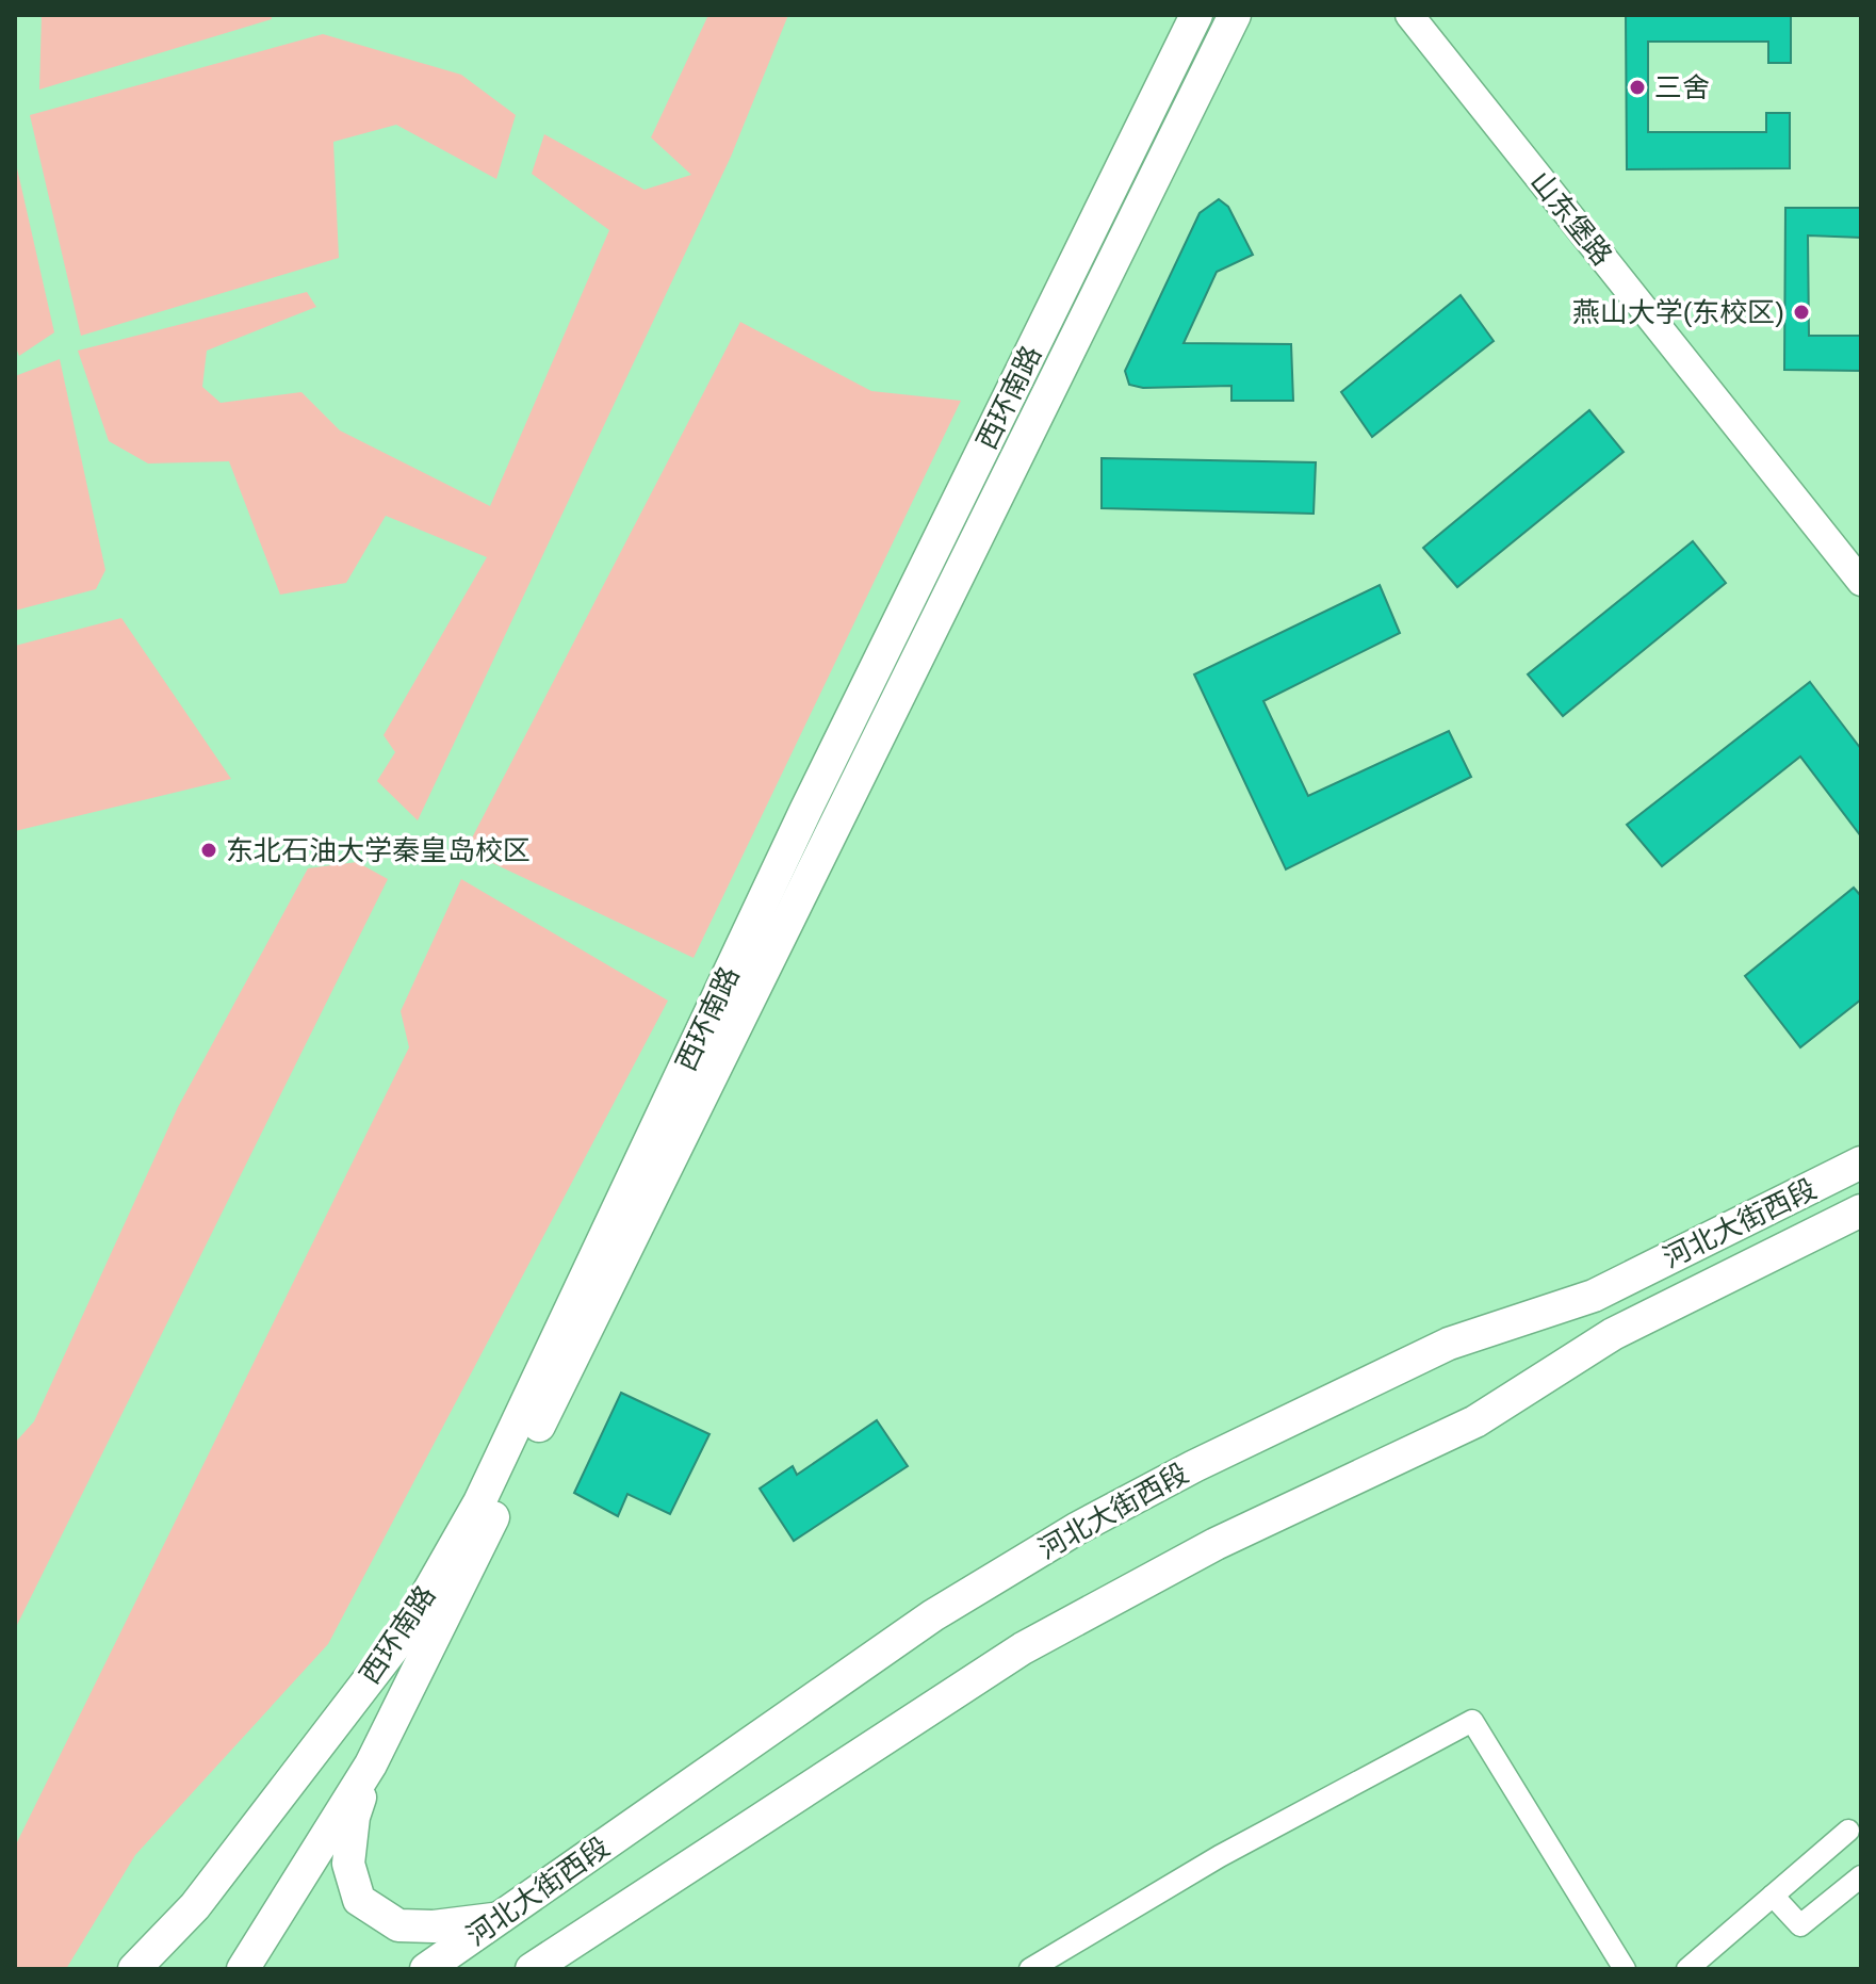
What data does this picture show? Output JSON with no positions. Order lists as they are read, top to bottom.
{
  "streets": {
    "highway": ["西环南路", "河北大街西段"],
    "main road": ["山东堡路"]
  },
  "places": ["三舍", "燕山大学(东校区)", "东北石油大学秦皇岛校区"]
}
